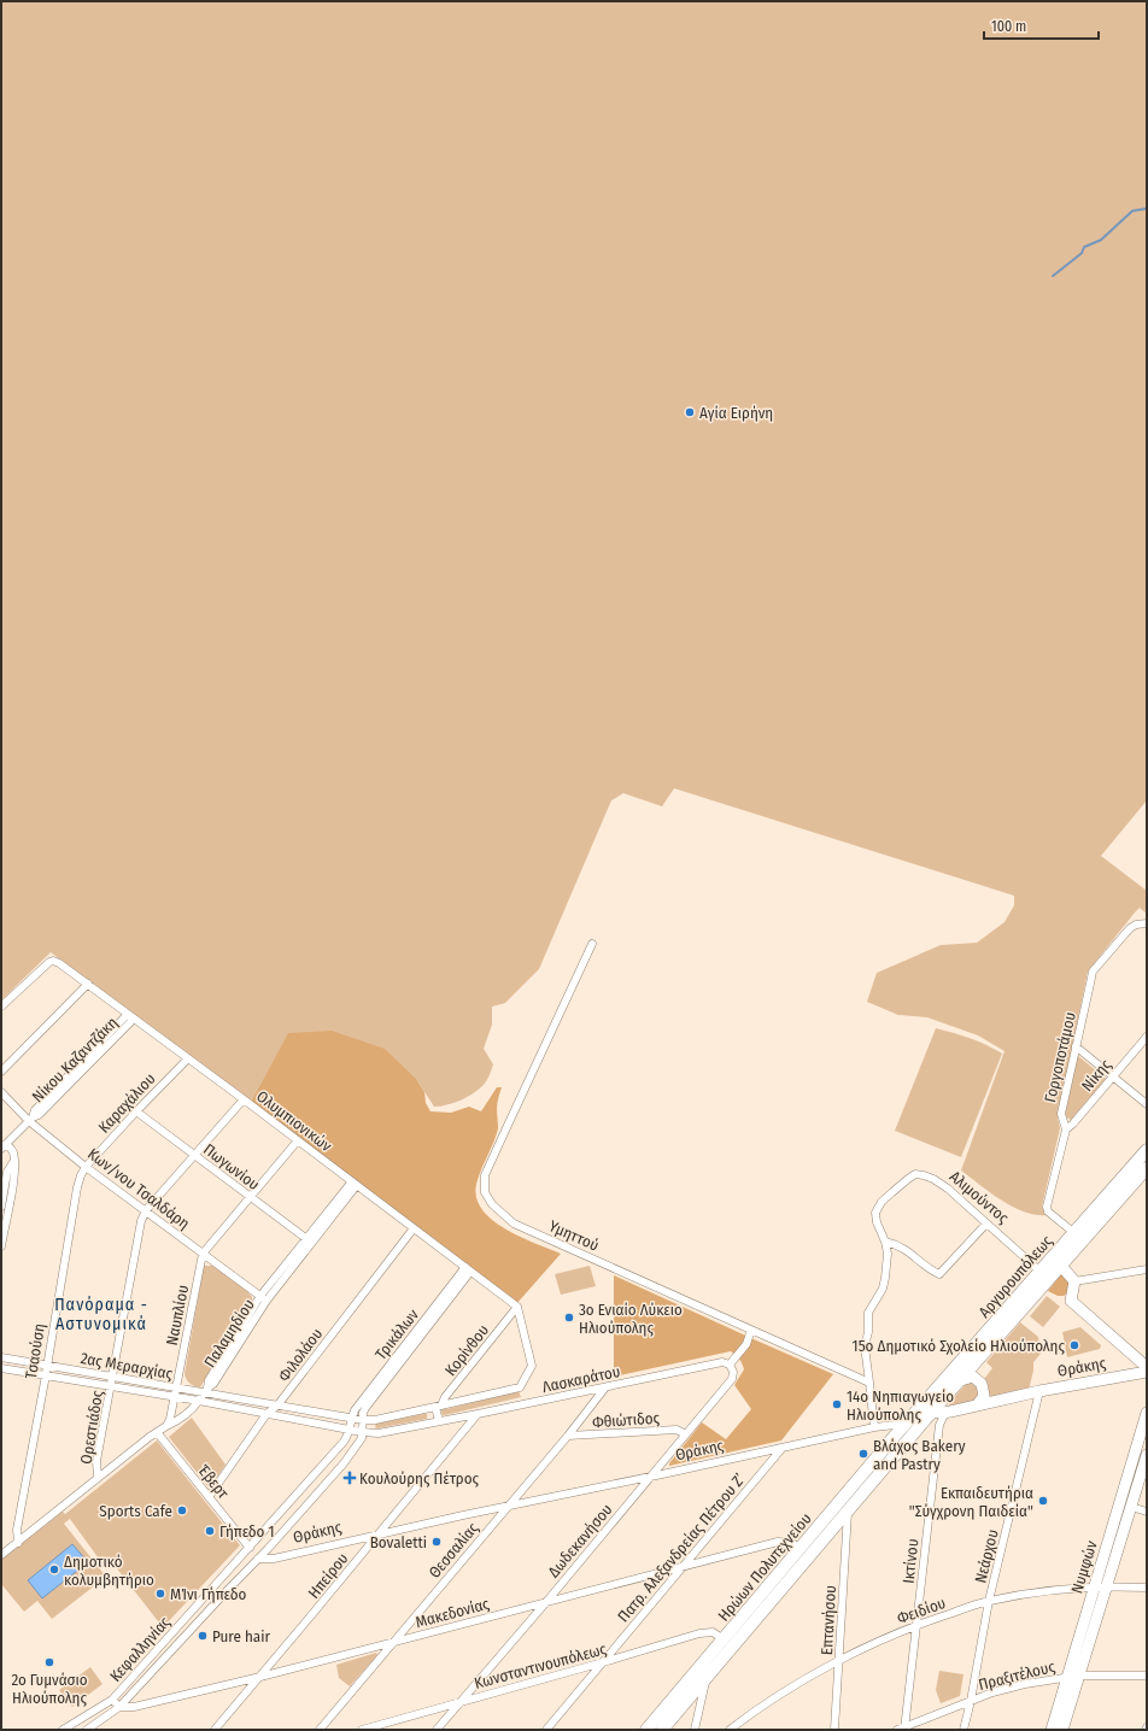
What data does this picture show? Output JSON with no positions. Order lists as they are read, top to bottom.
{
  "streets": {
    "main road": ["Αργυρουπόλεως", "Ηρώων Πολυτεχνείου"],
    "street": [
      "Γοργοποτάμου",
      "Νίκου Καζαντζάκη",
      "Νίκης",
      "Καραχάλιου",
      "Ολυμπιονικών",
      "Πωγωνίου",
      "Κων/νου Τσαλδάρη",
      "Αλιμούντος",
      "Υμηττού",
      "Ναυπλίου",
      "Παλαμηδίου",
      "Τρικάλων",
      "Κορίνθου",
      "Τσαούση",
      "Φιλολάου",
      "2ας Μεραρχίας",
      "Θράκης",
      "Λασκαράτου",
      "Φθιώτιδος",
      "Ορεστιάδος",
      "Έβερτ",
      "Δωδεκανήσου",
      "Πατρ. Αλεξανδρείας Πέτρου Ζ’",
      "Θεσσαλίας",
      "Νεάρχου",
      "Ικτίνου",
      "Νυμφών",
      "Ηπείρου",
      "Φειδίου",
      "Μακεδονίας",
      "Επτανήσου",
      "Κεφαλληνίας",
      "Κωνσταντινουπόλεως",
      "Πραξιτέλους"
    ]
  },
  "crossings": [
    ["Γοργοποτάμου", "Νίκης"],
    ["Γοργοποτάμου", "Αργυρουπόλεως"],
    ["Νίκου Καζαντζάκη", "Ολυμπιονικών"],
    ["Νίκου Καζαντζάκη", "Κων/νου Τσαλδάρη"],
    ["Καραχάλιου", "Ολυμπιονικών"],
    ["Καραχάλιου", "Πωγωνίου"],
    ["Καραχάλιου", "Κων/νου Τσαλδάρη"],
    ["Καραχάλιου", "Τσαούση"],
    ["Ολυμπιονικών", "Παλαμηδίου"],
    ["Ολυμπιονικών", "Τρικάλων"],
    ["Ολυμπιονικών", "Κορίνθου"],
    ["Ολυμπιονικών", "Φιλολάου"],
    ["Ολυμπιονικών", "Λασκαράτου"],
    ["Πωγωνίου", "Παλαμηδίου"],
    ["Κων/νου Τσαλδάρη", "Ναυπλίου"],
    ["Κων/νου Τσαλδάρη", "Παλαμηδίου"],
    ["Κων/νου Τσαλδάρη", "Τσαούση"],
    ["Κων/νου Τσαλδάρη", "Ορεστιάδος"],
    ["Αλιμούντος", "Υμηττού"],
    ["Αλιμούντος", "Αργυρουπόλεως"],
    ["Αργυρουπόλεως", "Θράκης"],
    ["Αργυρουπόλεως", "Ηρώων Πολυτεχνείου"],
    ["Ναυπλίου", "Παλαμηδίου"],
    ["Ναυπλίου", "2ας Μεραρχίας"],
    ["Παλαμηδίου", "2ας Μεραρχίας"],
    ["Τρικάλων", "2ας Μεραρχίας"],
    ["Τρικάλων", "Λασκαράτου"],
    ["Τρικάλων", "Κεφαλληνίας"],
    ["Κορίνθου", "Λασκαράτου"],
    ["Τσαούση", "2ας Μεραρχίας"],
    ["Φιλολάου", "2ας Μεραρχίας"],
    ["Φιλολάου", "Έβερτ"],
    ["2ας Μεραρχίας", "Λασκαράτου"],
    ["2ας Μεραρχίας", "Ορεστιάδος"],
    ["2ας Μεραρχίας", "Κεφαλληνίας"],
    ["Θράκης", "Δωδεκανήσου"],
    ["Θράκης", "Πατρ. Αλεξανδρείας Πέτρου Ζ’"],
    ["Θράκης", "Θεσσαλίας"],
    ["Θράκης", "Νεάρχου"],
    ["Θράκης", "Ηρώων Πολυτεχνείου"],
    ["Θράκης", "Ηπείρου"],
    ["Θράκης", "Κεφαλληνίας"],
    ["Λασκαράτου", "Δωδεκανήσου"],
    ["Λασκαράτου", "Θεσσαλίας"],
    ["Λασκαράτου", "Ηπείρου"],
    ["Λασκαράτου", "Κεφαλληνίας"],
    ["Φθιώτιδος", "Δωδεκανήσου"],
    ["Φθιώτιδος", "Θεσσαλίας"],
    ["Έβερτ", "Κεφαλληνίας"],
    ["Δωδεκανήσου", "Μακεδονίας"],
    ["Δωδεκανήσου", "Κωνσταντινουπόλεως"],
    ["Πατρ. Αλεξανδρείας Πέτρου Ζ’", "Μακεδονίας"],
    ["Πατρ. Αλεξανδρείας Πέτρου Ζ’", "Κωνσταντινουπόλεως"],
    ["Θεσσαλίας", "Μακεδονίας"],
    ["Νεάρχου", "Φειδίου"],
    ["Νεάρχου", "Πραξιτέλους"],
    ["Ικτίνου", "Φειδίου"],
    ["Ικτίνου", "Πραξιτέλους"],
    ["Ηρώων Πολυτεχνείου", "Μακεδονίας"],
    ["Ηρώων Πολυτεχνείου", "Επτανήσου"],
    ["Ηρώων Πολυτεχνείου", "Κωνσταντινουπόλεως"],
    ["Νυμφών", "Φειδίου"],
    ["Νυμφών", "Πραξιτέλους"],
    ["Ηπείρου", "Μακεδονίας"],
    ["Φειδίου", "Επτανήσου"],
    ["Μακεδονίας", "Κεφαλληνίας"]
  ],
  "districts": ["Πανόραμα - Αστυνομικά"],
  "places": {
    "other": [
      "Αγία Ειρήνη",
      "3ο Ενιαίο Λύκειο Ηλιούπολης",
      "15ο Δημοτικό Σχολείο Ηλιούπολης",
      "14ο Νηπιαγωγείο Ηλιούπολης",
      "Βλάχος Bakery and Pastry",
      "Εκπαιδευτήρια \"Σύγχρονη Παιδεία\"",
      "Sports Cafe",
      "Γήπεδο 1",
      "Bovaletti",
      "Δημοτικό κολυμβητήριο",
      "ΜΊνι Γήπεδο",
      "Pure hair",
      "2ο Γυμνάσιο Ηλιούπολης"
    ],
    "health": ["Κουλούρης Πέτρος"]
  },
  "scale_bar": "100 m"
}
